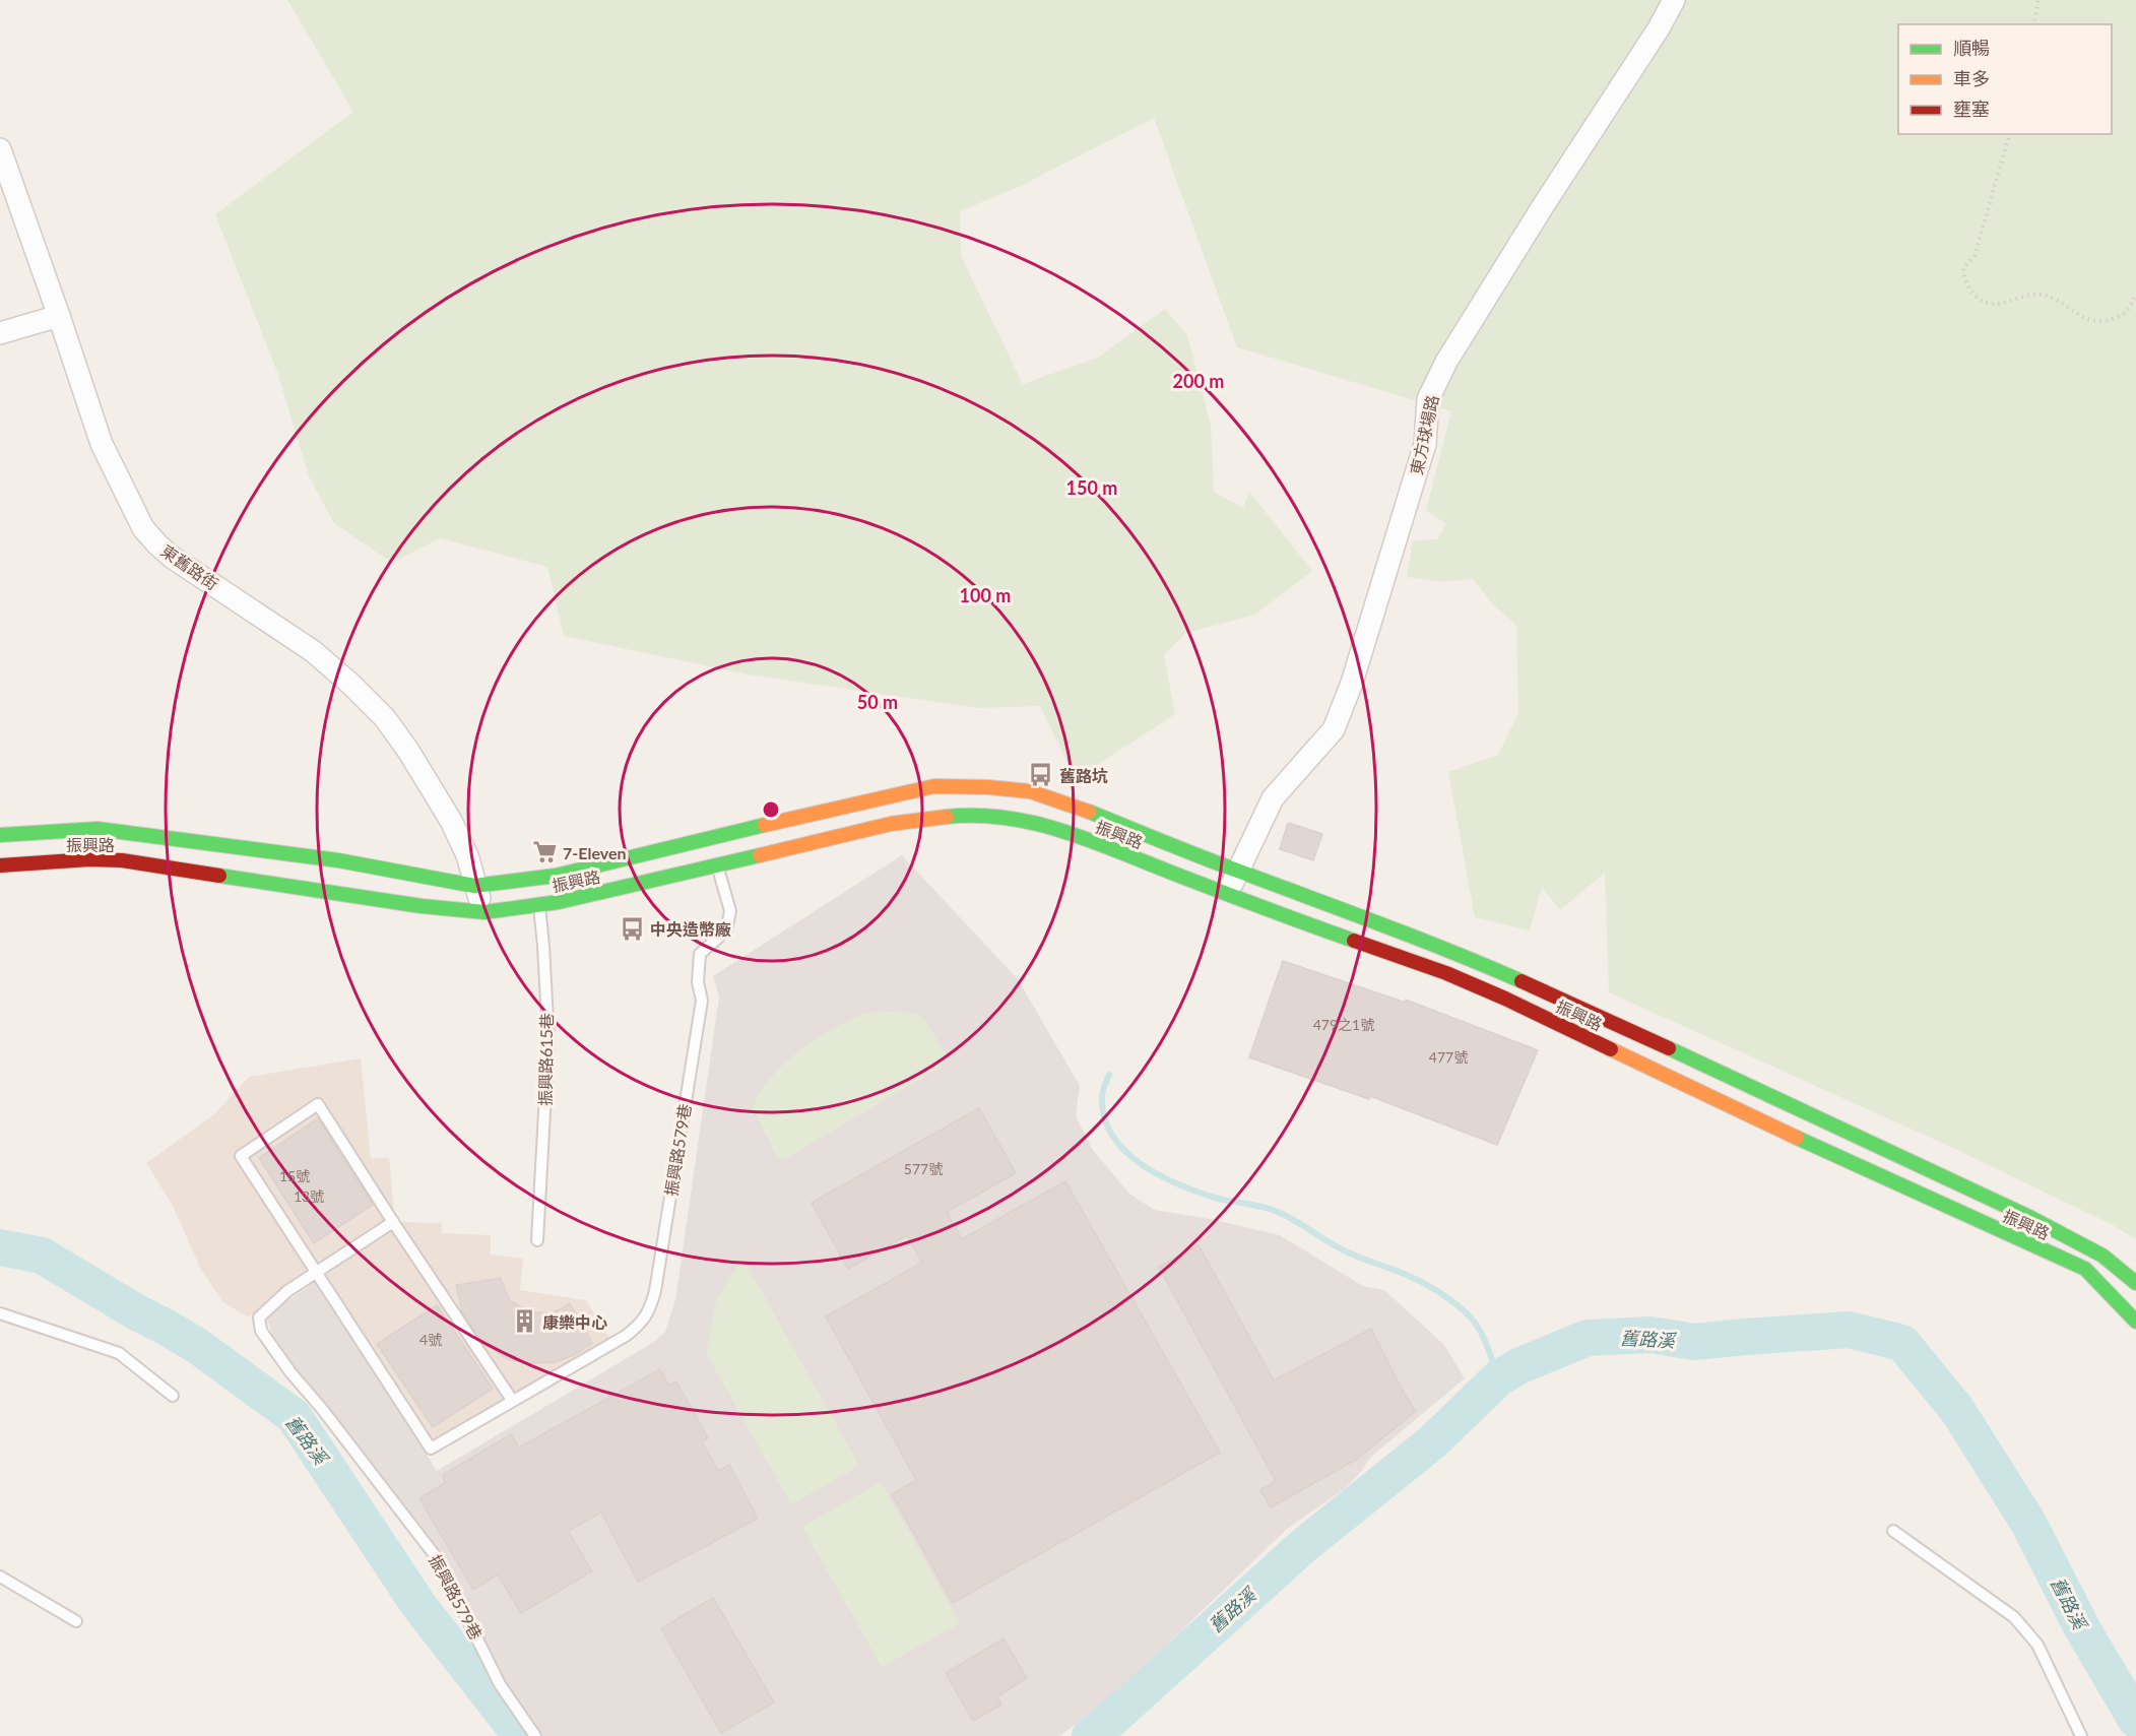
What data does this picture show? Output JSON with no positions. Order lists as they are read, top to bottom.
{
  "streets": {
    "street": ["東方球場路", "東舊路街", "振興路"],
    "lane": ["振興路615巷", "振興路579巷"]
  },
  "crossings": [
    ["東方球場路", "振興路"],
    ["東舊路街", "振興路"],
    ["振興路", "振興路615巷"],
    ["振興路", "振興路579巷"]
  ],
  "water": ["舊路溪"],
  "places": {
    "bus stop": ["舊路坑", "中央造幣廠"],
    "supermarket": ["7-Eleven"],
    "building": ["康樂中心"]
  },
  "house_numbers": [
    "479之1號",
    "477號",
    "577號",
    "15號",
    "13號",
    "4號"
  ],
  "legend": ["順暢", "車多", "壅塞"],
  "rings": [
    "200 m",
    "150 m",
    "100 m",
    "50 m"
  ]
}
